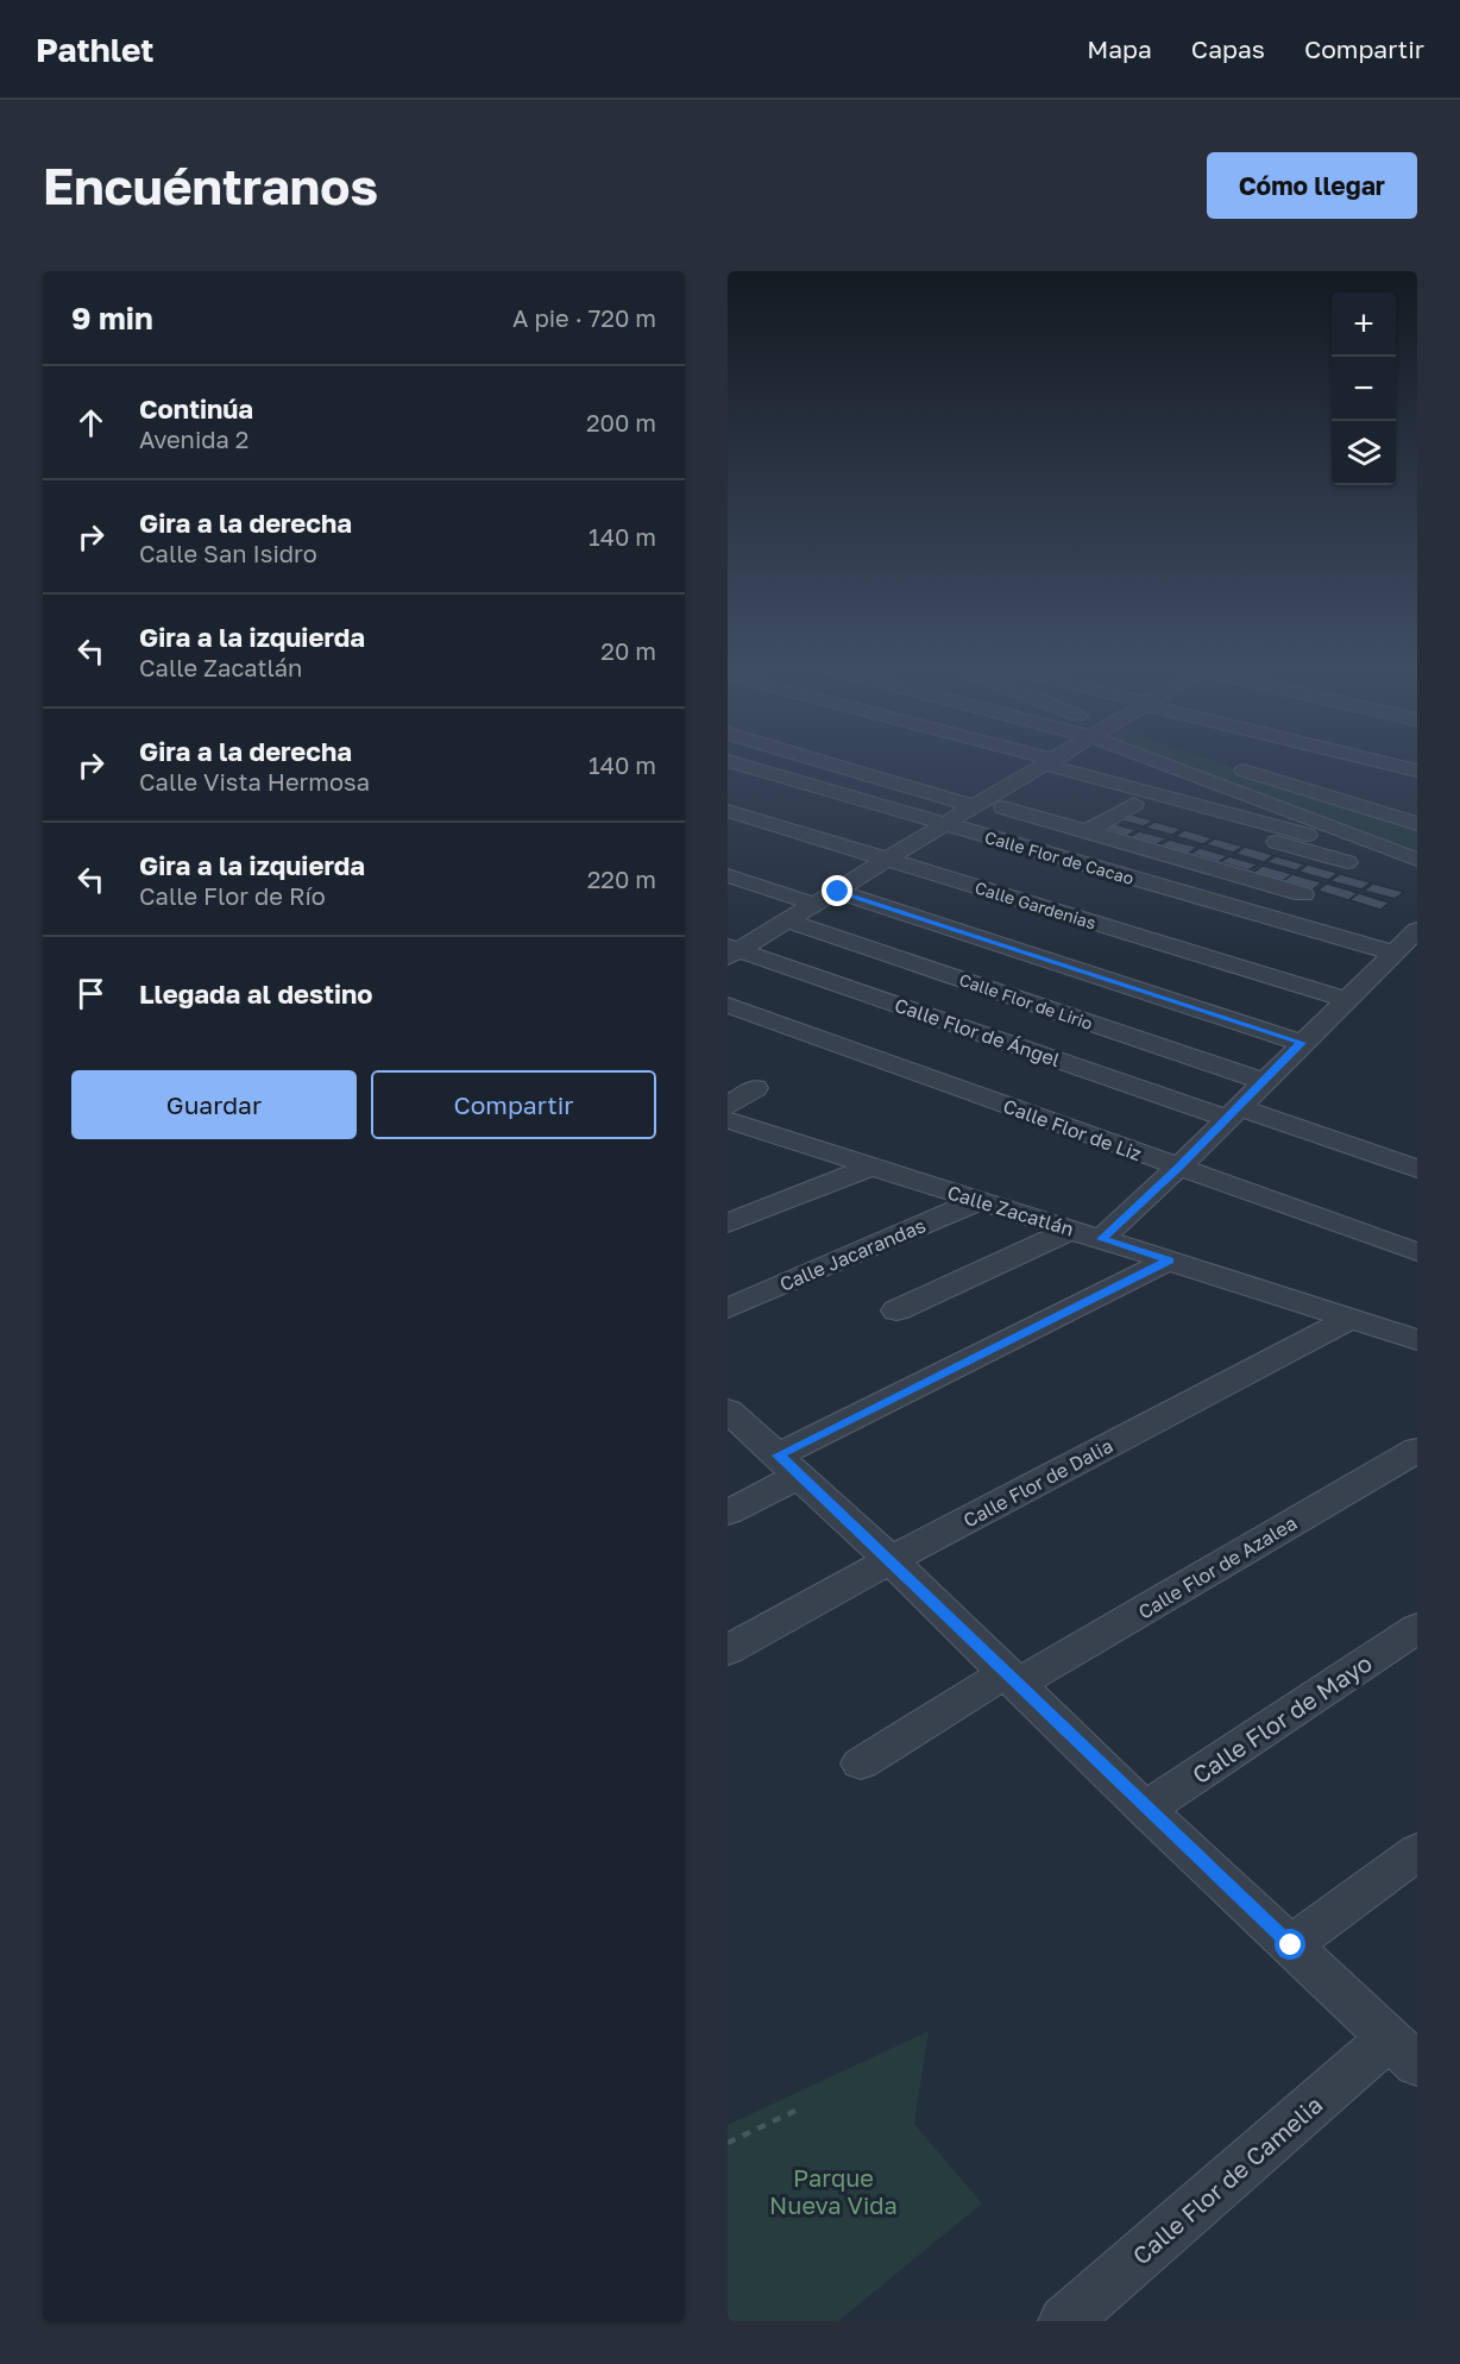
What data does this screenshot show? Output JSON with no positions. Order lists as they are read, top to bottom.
{
  "streets": {
    "street": [
      "Calle Flor de Cacao",
      "Calle Gardenias",
      "Calle Flor de Lirio",
      "Calle Flor de Ángel",
      "Calle Flor de Liz",
      "Calle Zacatlán",
      "Calle Jacarandas",
      "Calle Flor de Dalia",
      "Calle Flor de Azalea",
      "Calle Flor de Mayo",
      "Calle Flor de Camelia"
    ]
  },
  "crossings": [
    ["Calle Zacatlán", "Calle Jacarandas"],
    ["Calle Zacatlán", "Calle Flor de Dalia"]
  ],
  "parks": ["Parque Nueva Vida"],
  "page": {
    "header": "Pathlet",
    "nav": ["Mapa", "Capas", "Compartir"],
    "buttons": [
      "Cómo llegar",
      ["Guardar", "Compartir"]
    ],
    "title": "Encuéntranos",
    "heading": ["9 min", "A pie · 720 m"],
    "map_buttons": ["+", "−"],
    "list": [
      ["Continúa", "Avenida 2", "200 m"],
      ["Gira a la derecha", "Calle San Isidro", "140 m"],
      ["Gira a la izquierda", "Calle Zacatlán", "20 m"],
      ["Gira a la derecha", "Calle Vista Hermosa", "140 m"],
      ["Gira a la izquierda", "Calle Flor de Río", "220 m"],
      "Llegada al destino"
    ]
  }
}
